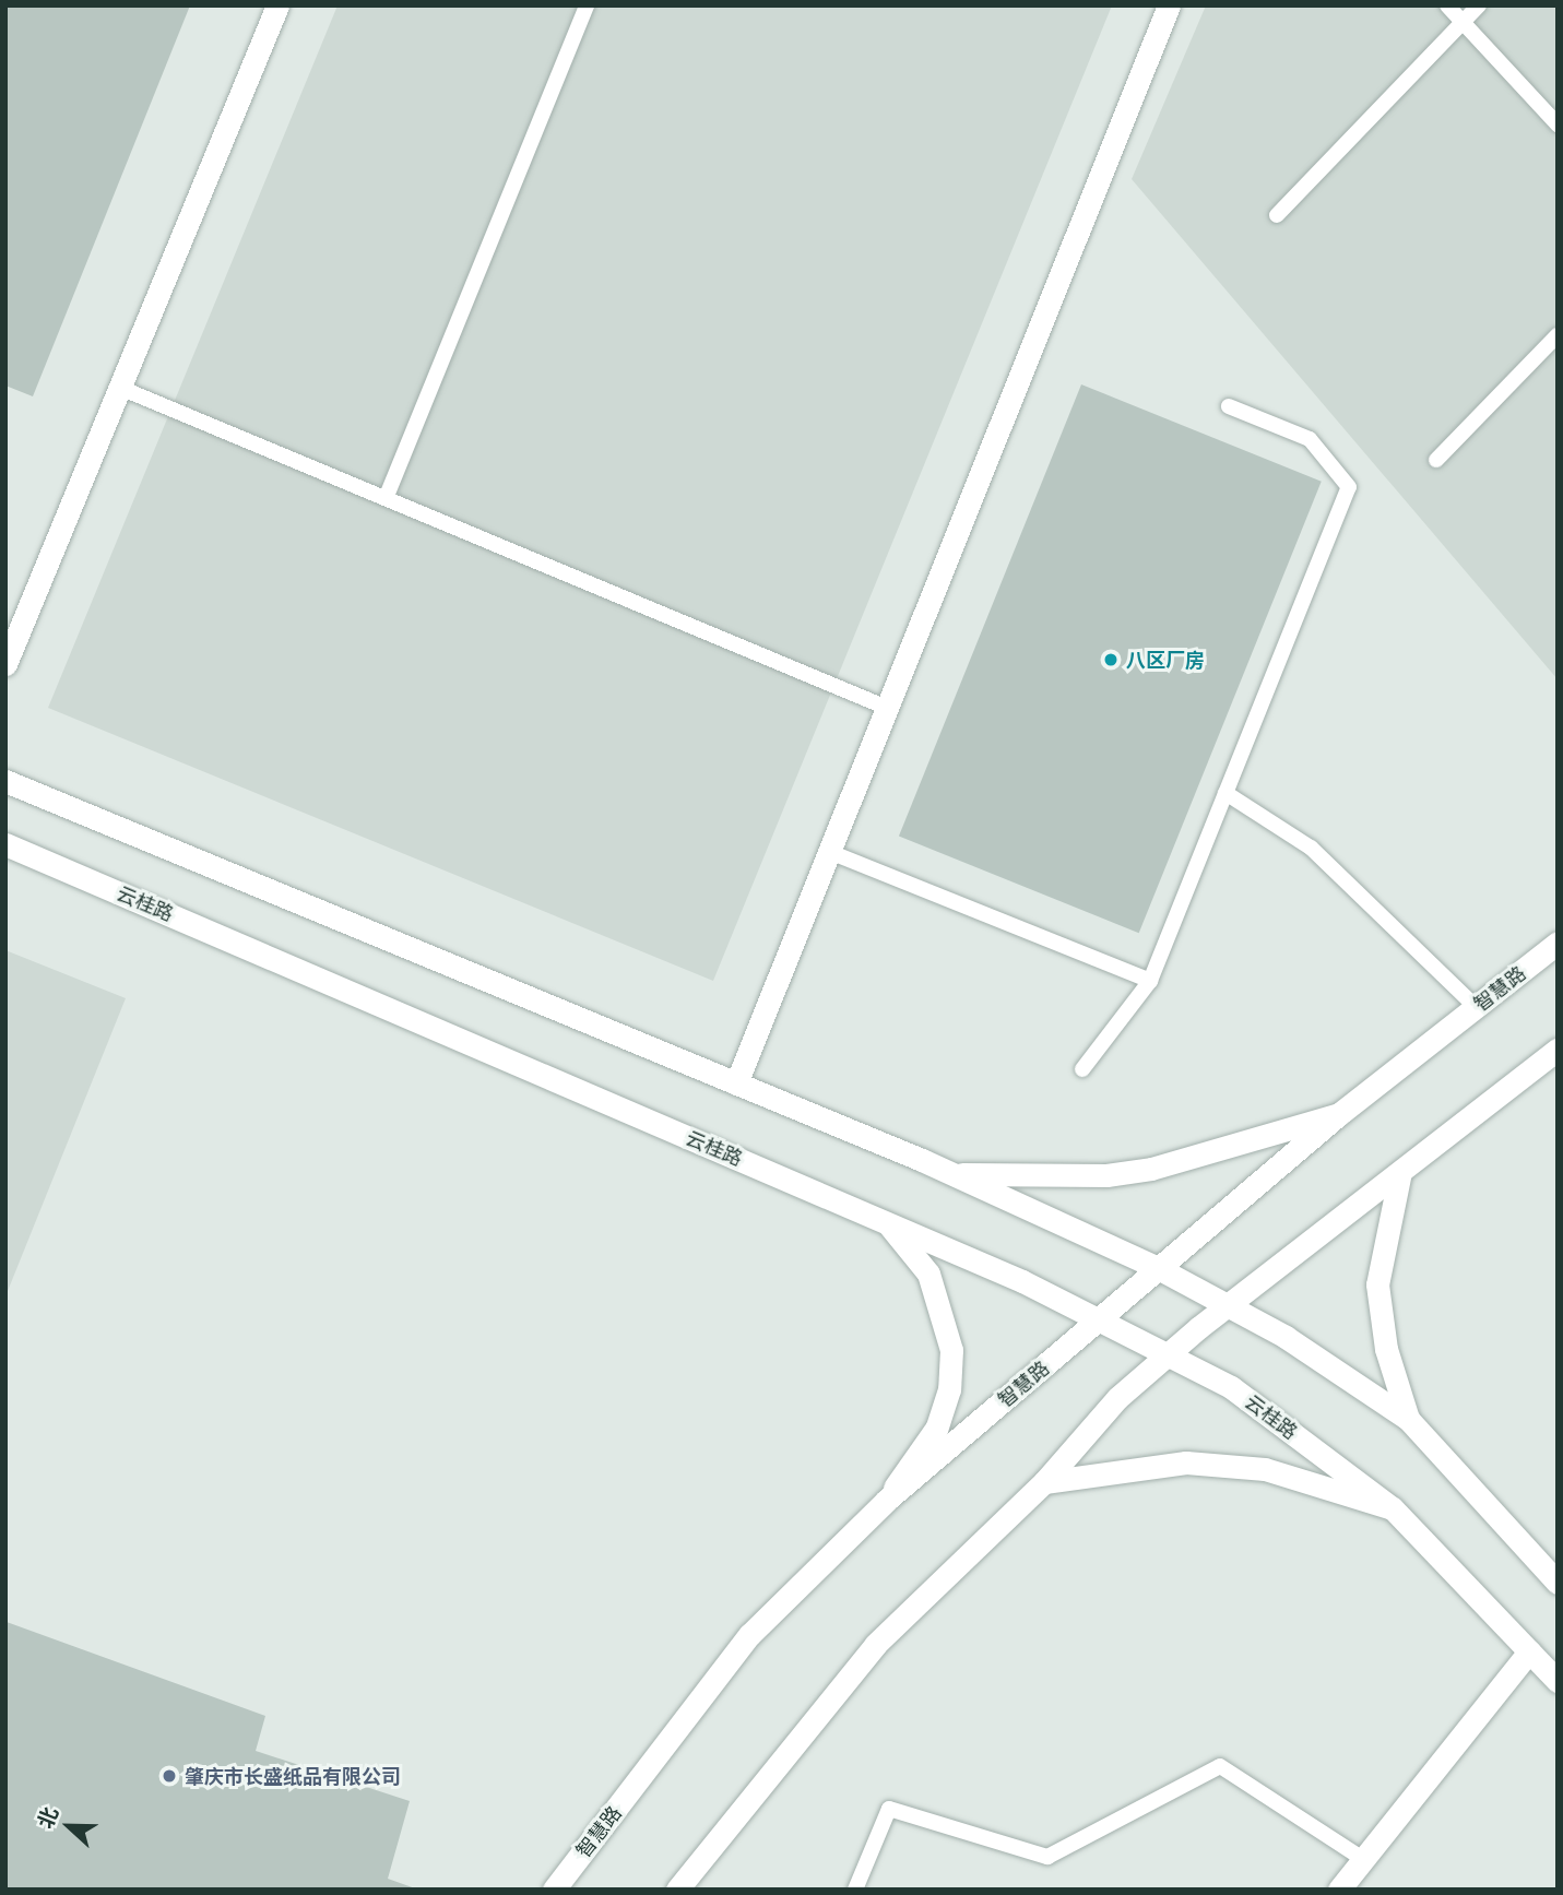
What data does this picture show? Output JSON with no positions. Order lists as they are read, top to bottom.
{
  "streets": {
    "street": ["云桂路", "智慧路"]
  },
  "crossings": [
    ["云桂路", "智慧路"]
  ],
  "places": ["八区厂房", "肇庆市长盛纸品有限公司"],
  "north": "left"
}
